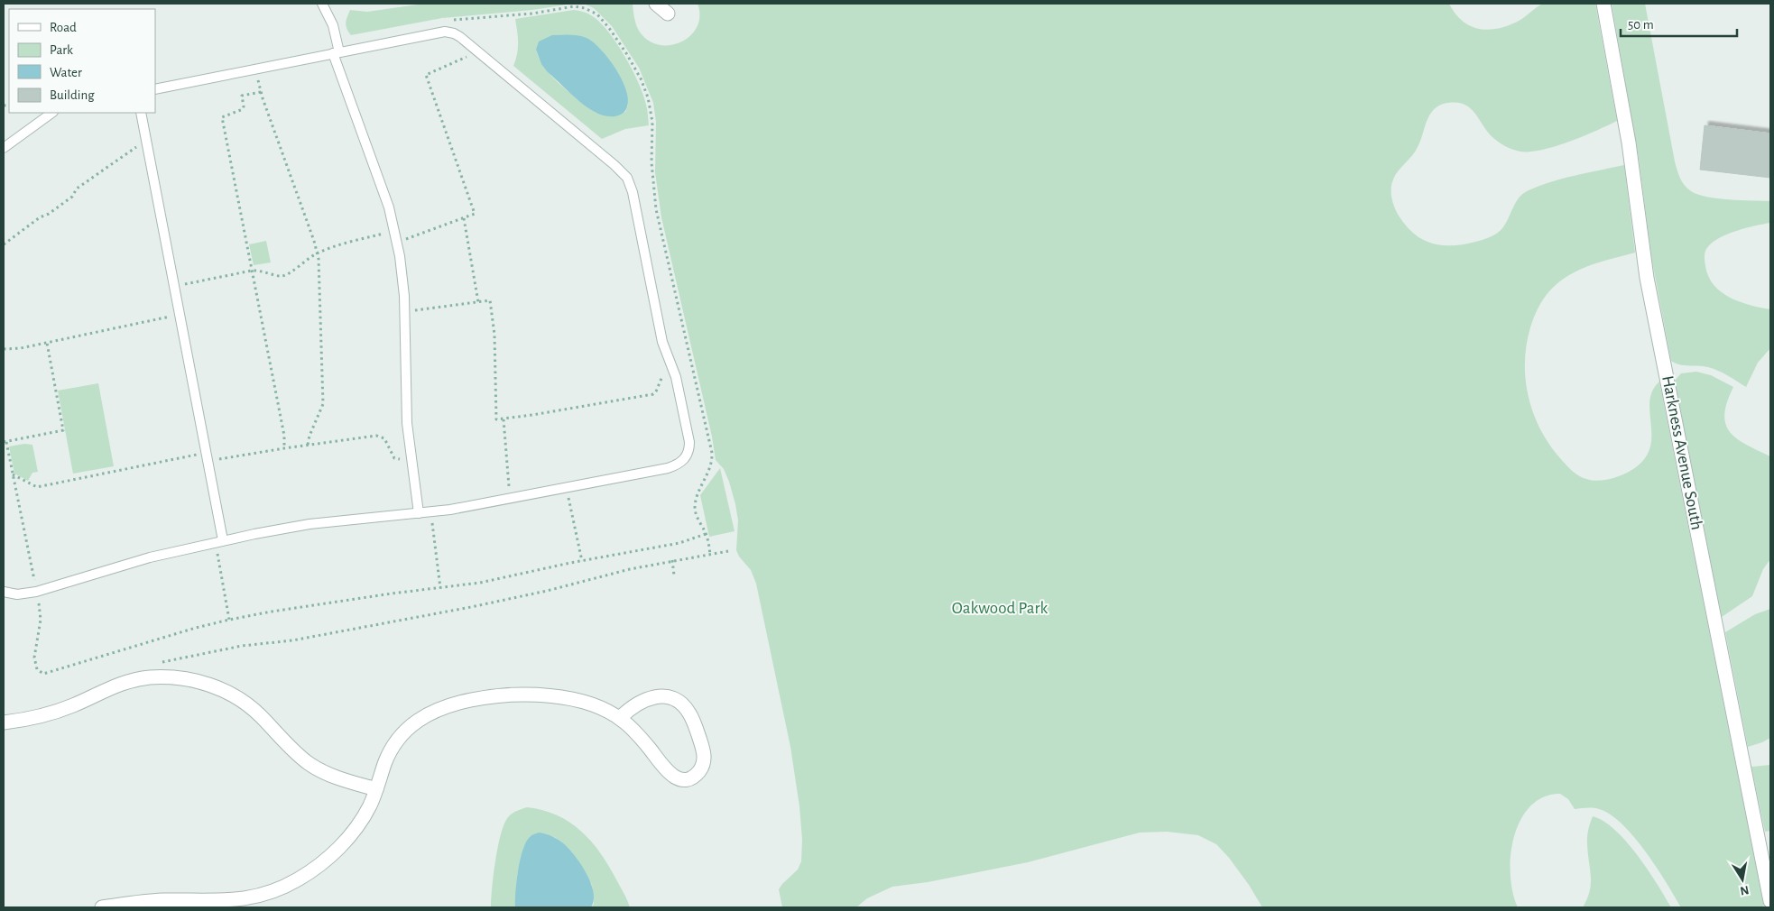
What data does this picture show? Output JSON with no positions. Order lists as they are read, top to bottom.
{
  "streets": {
    "street": ["Harkness Avenue South"]
  },
  "parks": ["Oakwood Park"],
  "legend": [
    "Road",
    "Park",
    "Water",
    "Building"
  ],
  "scale_bar": "50 m",
  "north": "bottom"
}
